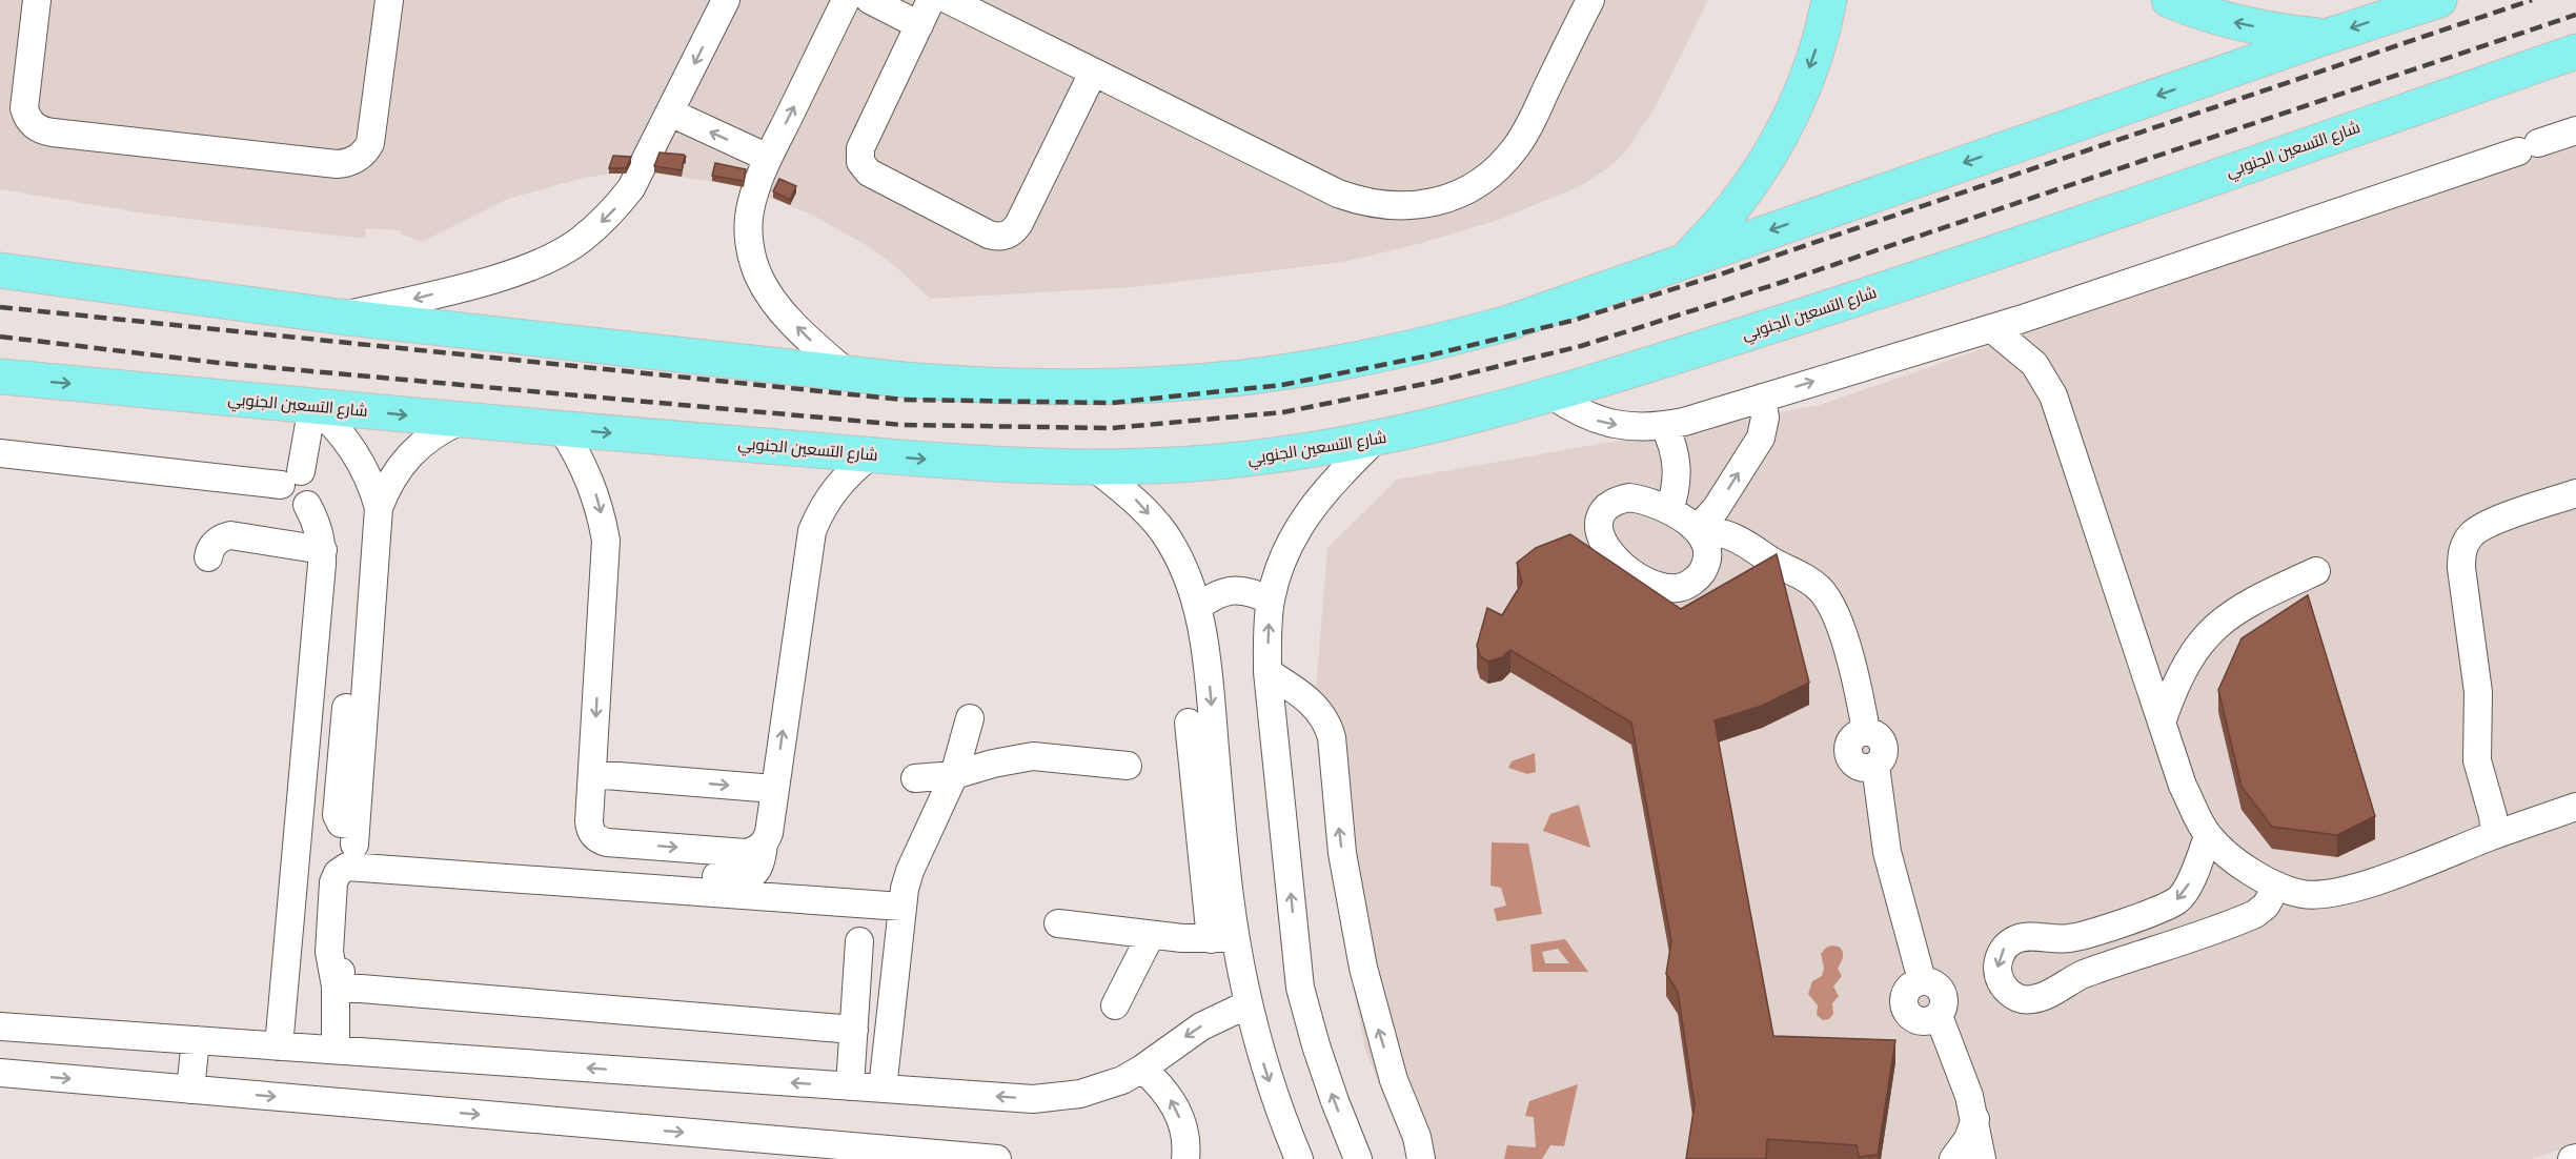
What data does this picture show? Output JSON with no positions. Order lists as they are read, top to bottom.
{
  "streets": {
    "main road": ["شارع التسعين الجنوبي"]
  }
}
